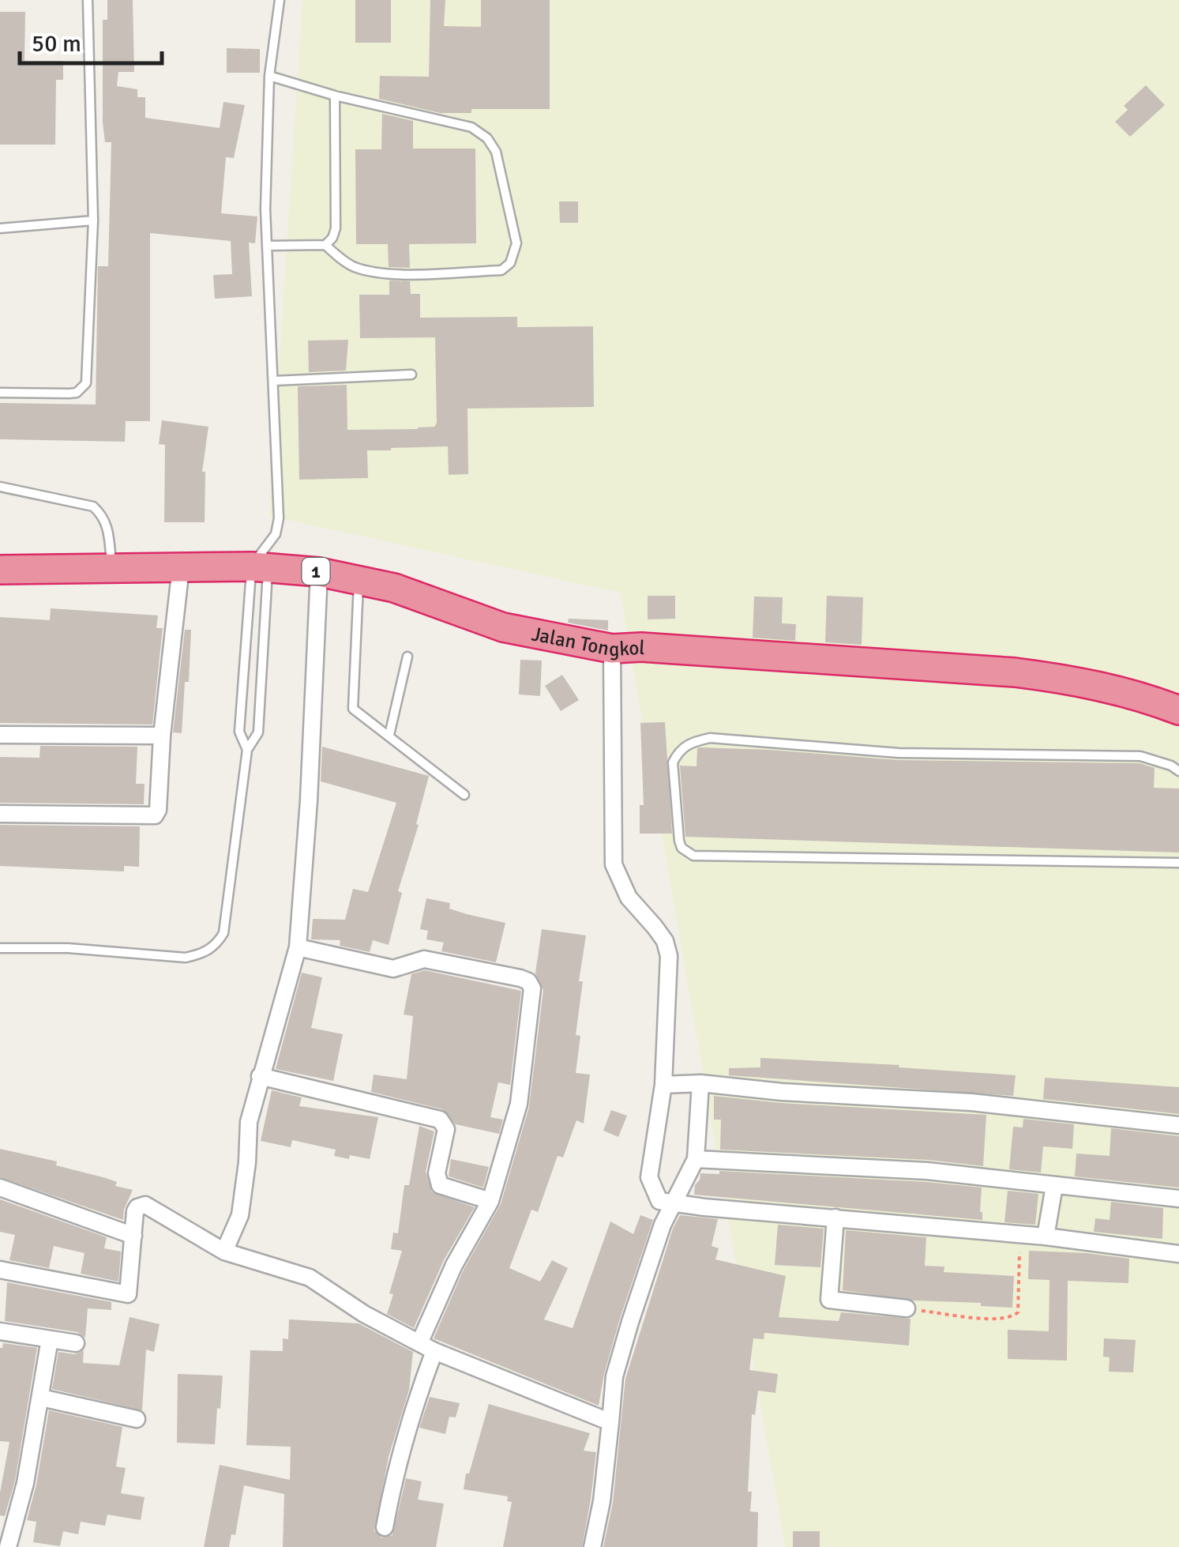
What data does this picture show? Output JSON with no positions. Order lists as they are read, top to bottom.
{
  "streets": {
    "highway": ["1", "Jalan Tongkol"]
  },
  "scale_bar": "50 m"
}
